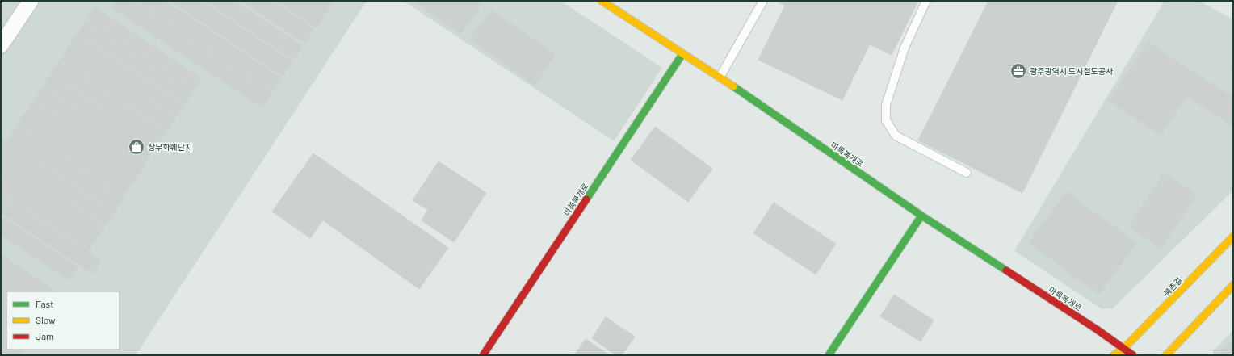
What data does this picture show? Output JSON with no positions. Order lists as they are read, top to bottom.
{
  "streets": {
    "street": ["마륵복개로", "북촌길"]
  },
  "crossings": [
    ["마륵복개로", "북촌길"]
  ],
  "places": {
    "office": ["광주광역시 도시철도공사"],
    "shop": ["상무화훼단지"]
  },
  "legend": ["Fast", "Slow", "Jam"]
}
